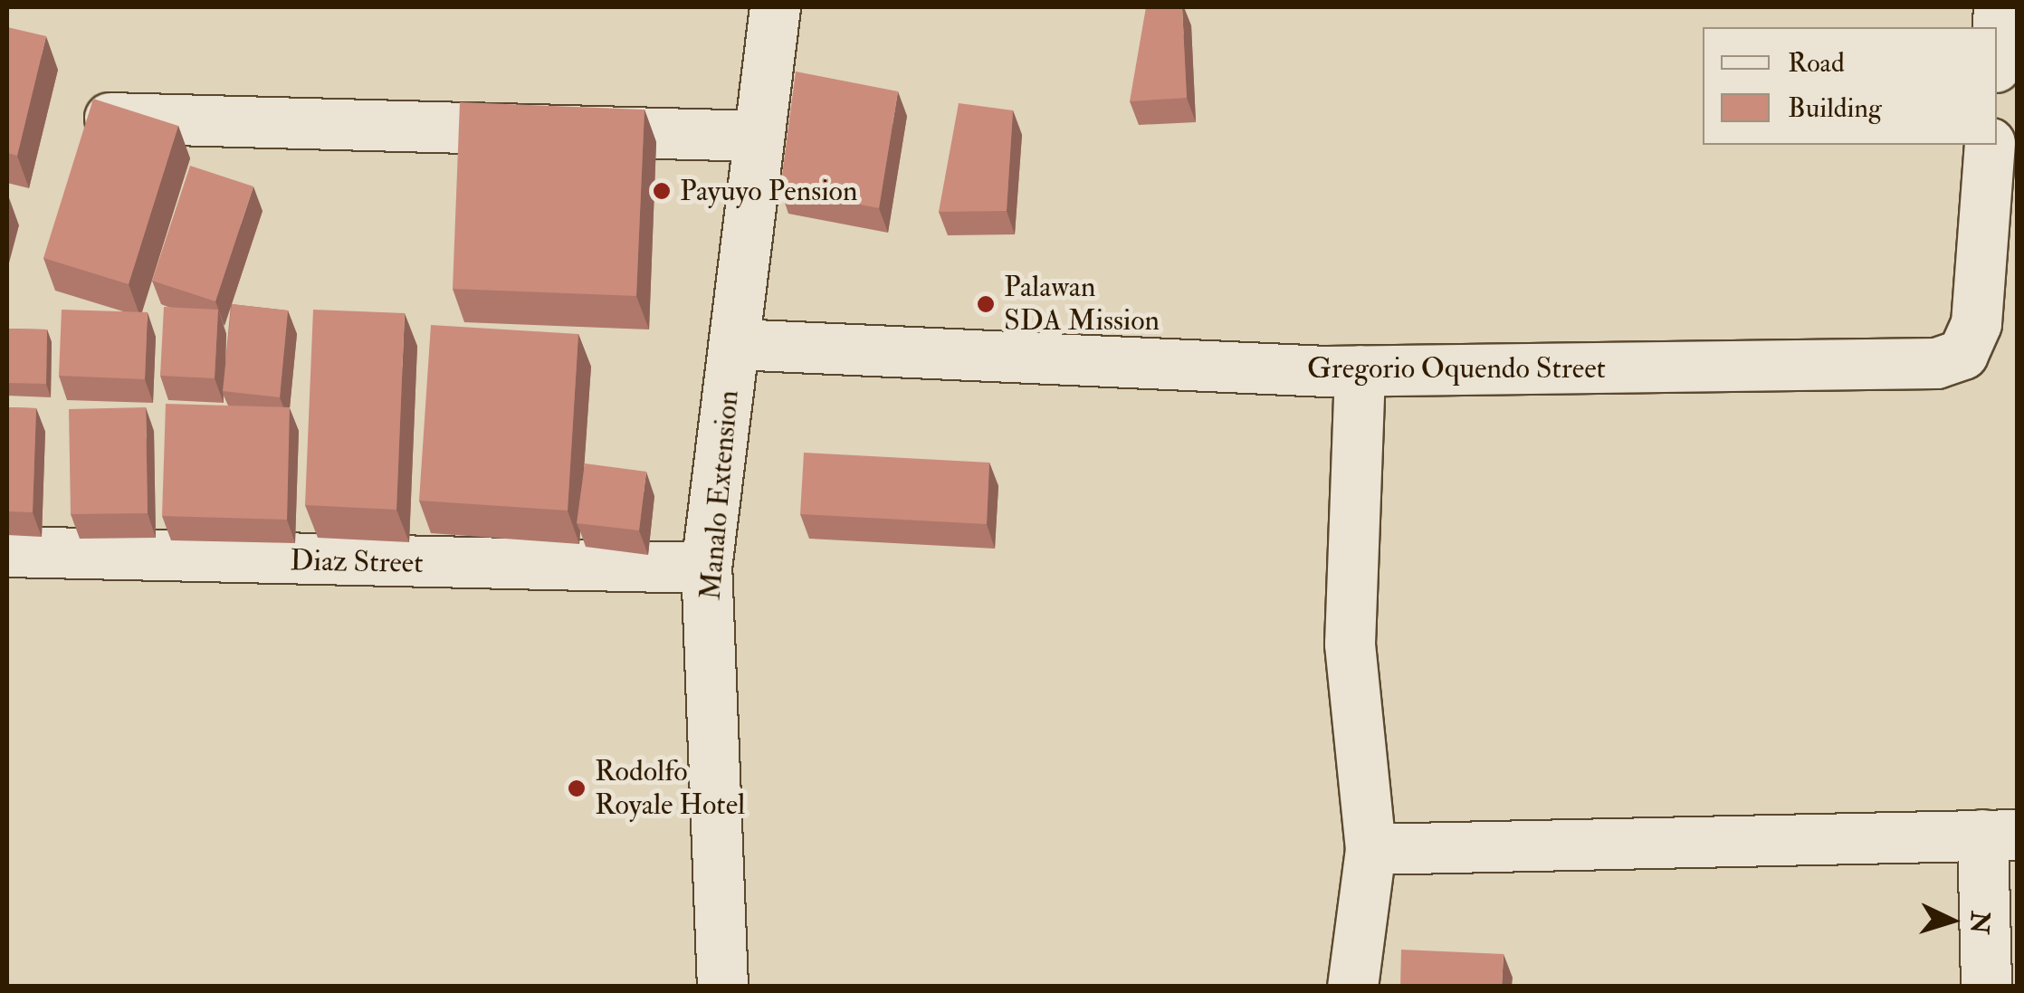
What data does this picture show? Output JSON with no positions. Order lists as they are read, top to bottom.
{
  "streets": {
    "street": ["Gregorio Oquendo Street", "Manalo Extension", "Diaz Street"]
  },
  "crossings": [
    ["Gregorio Oquendo Street", "Manalo Extension"],
    ["Manalo Extension", "Diaz Street"]
  ],
  "places": ["Payuyo Pension", "Palawan SDA Mission", "Rodolfo Royale Hotel"],
  "legend": ["Road", "Building"],
  "north": "right"
}
